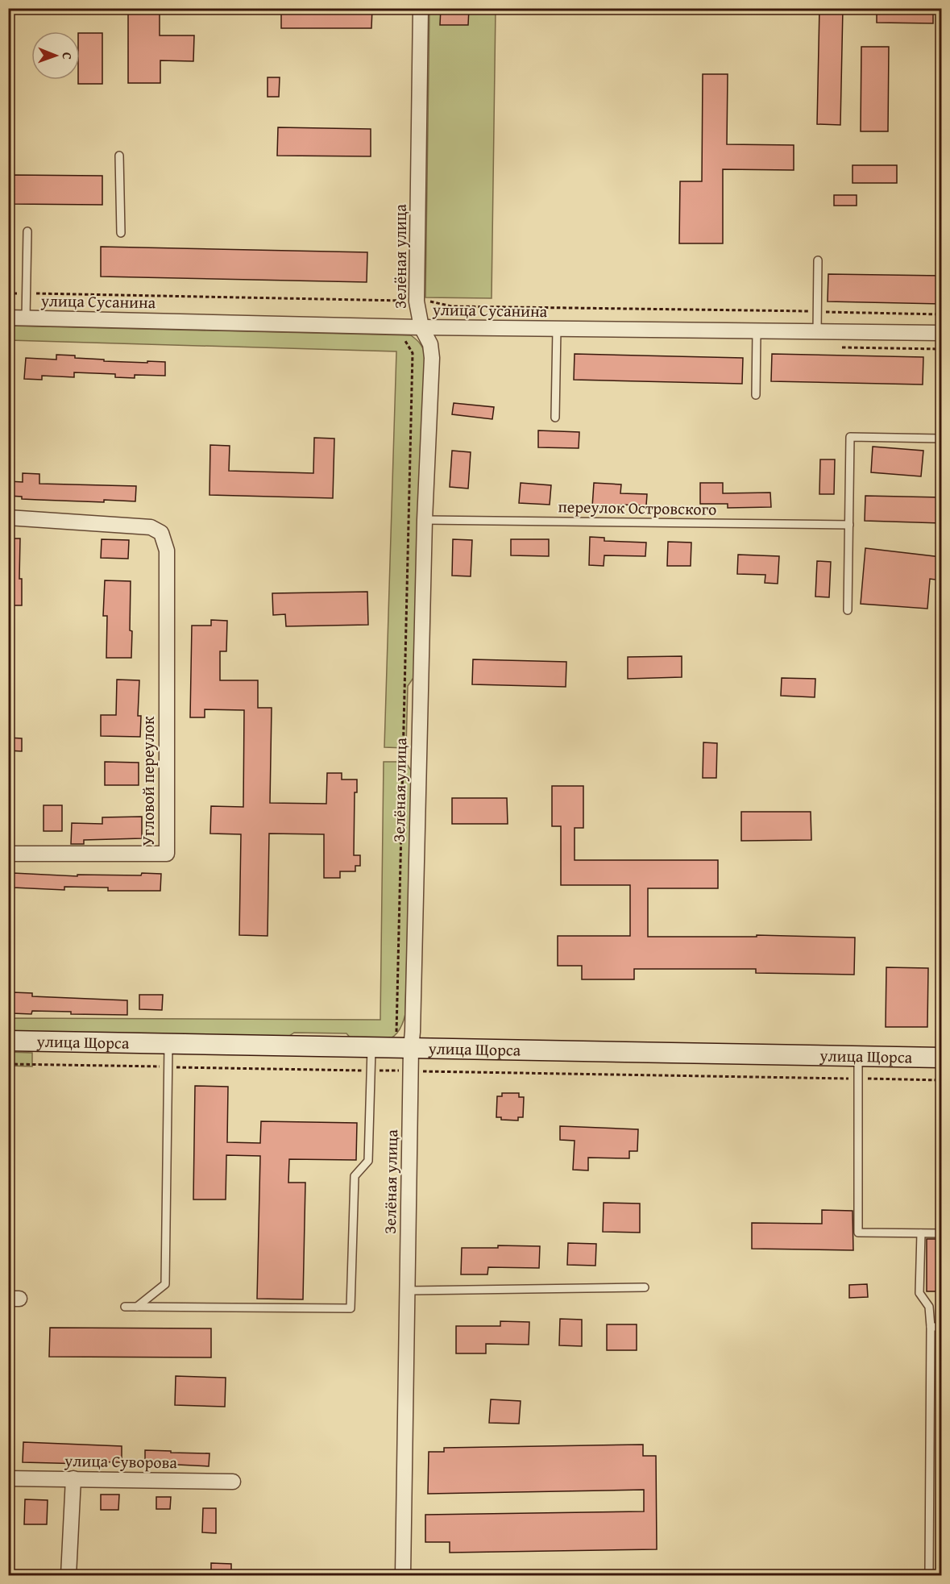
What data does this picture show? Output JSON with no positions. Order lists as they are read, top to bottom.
{
  "streets": {
    "street": [
      "Зелёная улица",
      "улица Сусанина",
      "Угловой переулок",
      "улица Щорса",
      "улица Суворова"
    ],
    "lane": ["переулок Островского"]
  },
  "crossings": [
    ["Зелёная улица", "улица Сусанина"],
    ["Зелёная улица", "переулок Островского"],
    ["Зелёная улица", "улица Щорса"]
  ],
  "north": "right"
}
